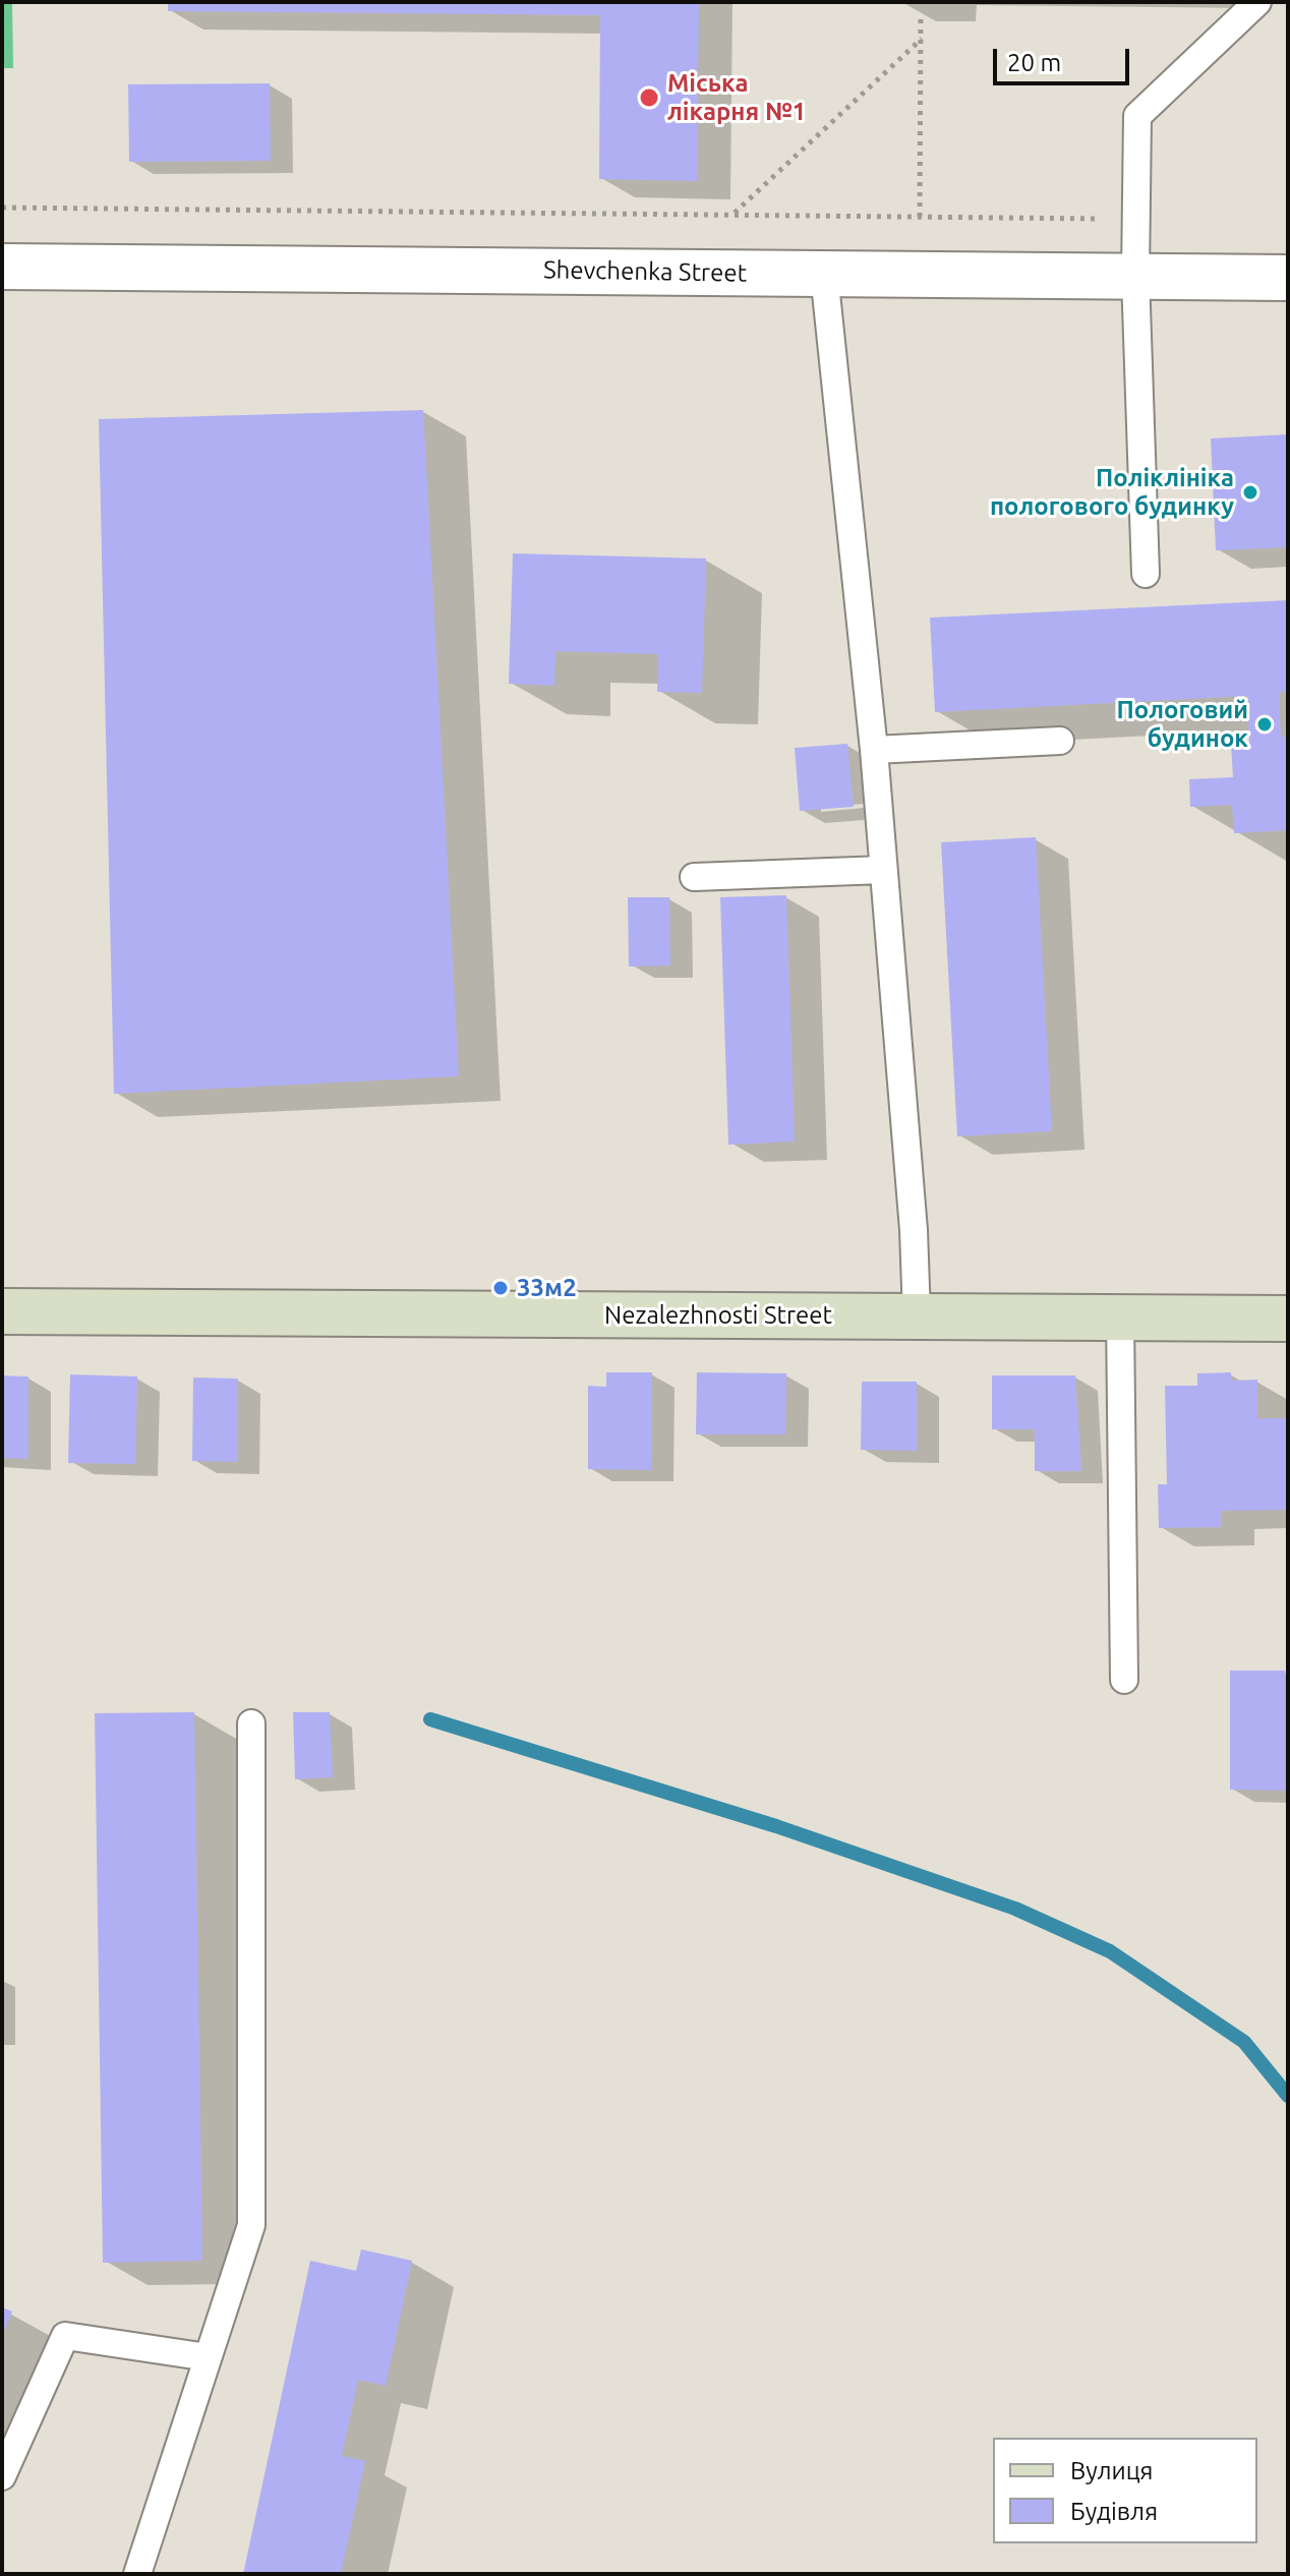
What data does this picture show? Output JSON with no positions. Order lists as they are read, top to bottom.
{
  "streets": {
    "street": ["Shevchenka Street", "Nezalezhnosti Street"]
  },
  "places": [
    "Міська лікарня №1",
    "Поліклініка пологового будинку",
    "Пологовий будинок",
    "33м2"
  ],
  "legend": ["Вулиця", "Будівля"],
  "scale_bar": "20 m"
}
